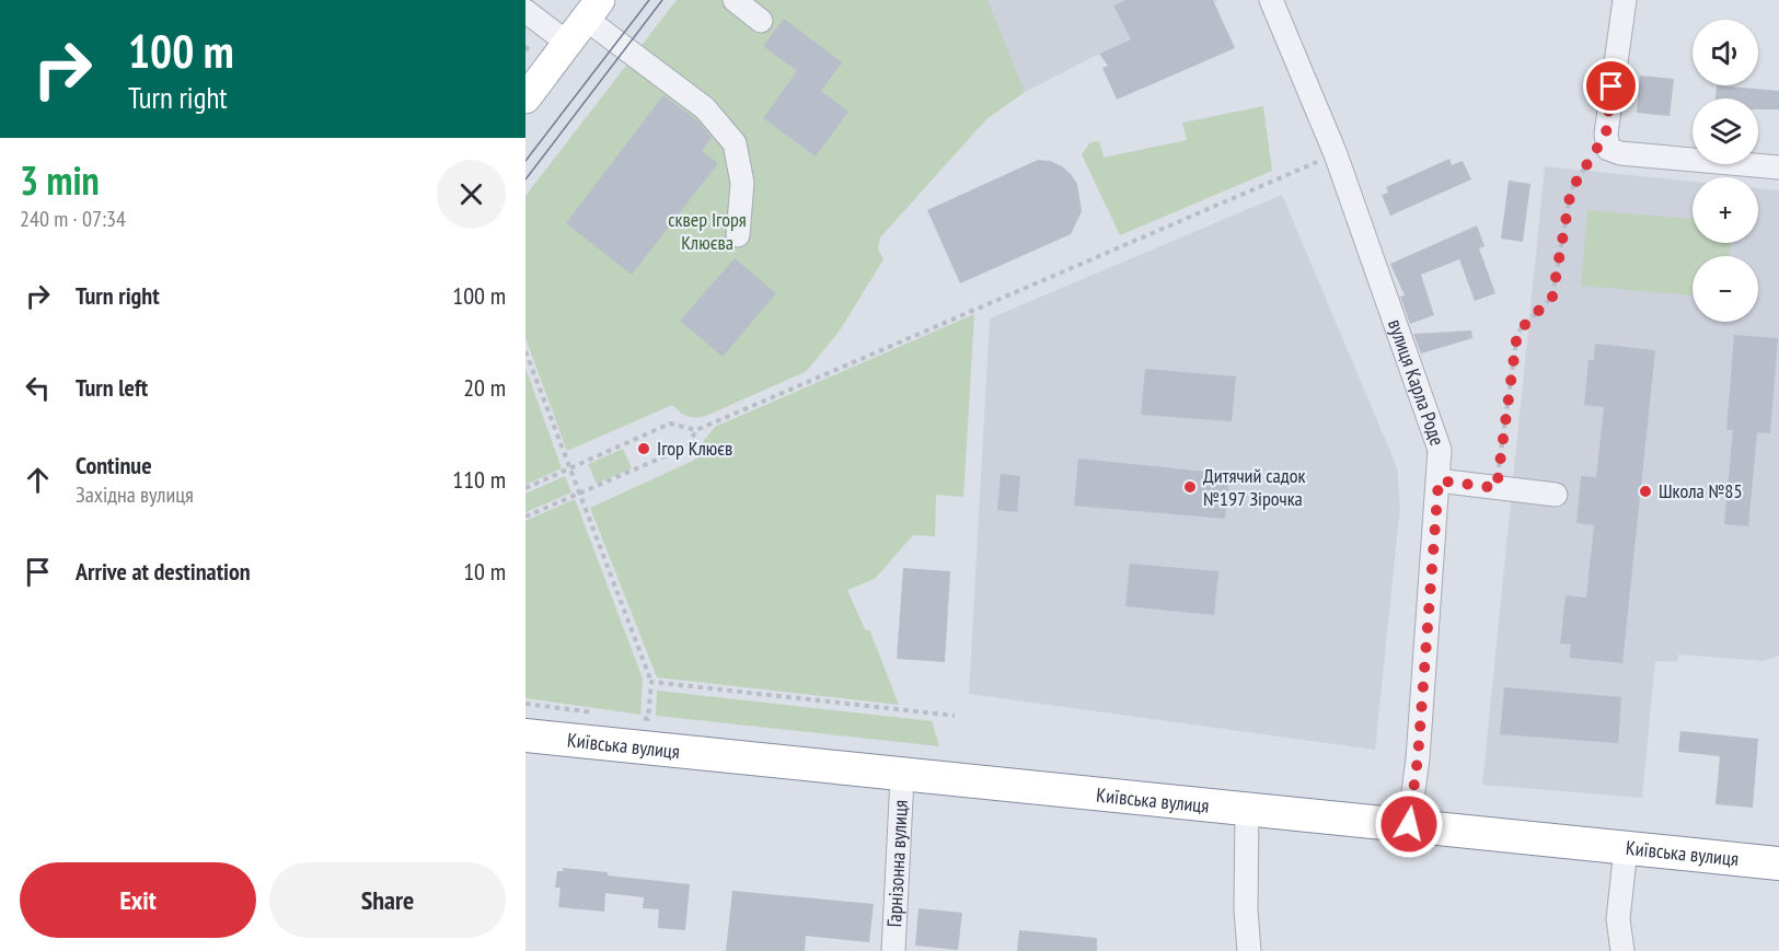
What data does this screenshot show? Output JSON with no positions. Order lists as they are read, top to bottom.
{
  "streets": {
    "highway": ["Київська вулиця"],
    "street": ["вулиця Карла Роде", "Гарнізонна вулиця"]
  },
  "crossings": [
    ["вулиця Карла Роде", "Київська вулиця"],
    ["Київська вулиця", "Гарнізонна вулиця"]
  ],
  "parks": ["сквер Ігоря Клюєва"],
  "places": ["Ігор Клюєв", "Дитячий садок №197 Зірочка", "Школа №85"],
  "page": {
    "turn": ["100 m", "Turn right"],
    "map_buttons": ["+", "−"],
    "heading": ["3 min", "240 m · 07:34"],
    "list": [
      {
        "name": "Turn right",
        "value": "100 m"
      },
      {
        "name": "Turn left",
        "value": "20 m"
      },
      {
        "name": "Continue",
        "note": "Західна вулиця",
        "value": "110 m"
      },
      {
        "name": "Arrive at destination",
        "value": "10 m"
      }
    ],
    "buttons": ["Exit", "Share"]
  }
}
